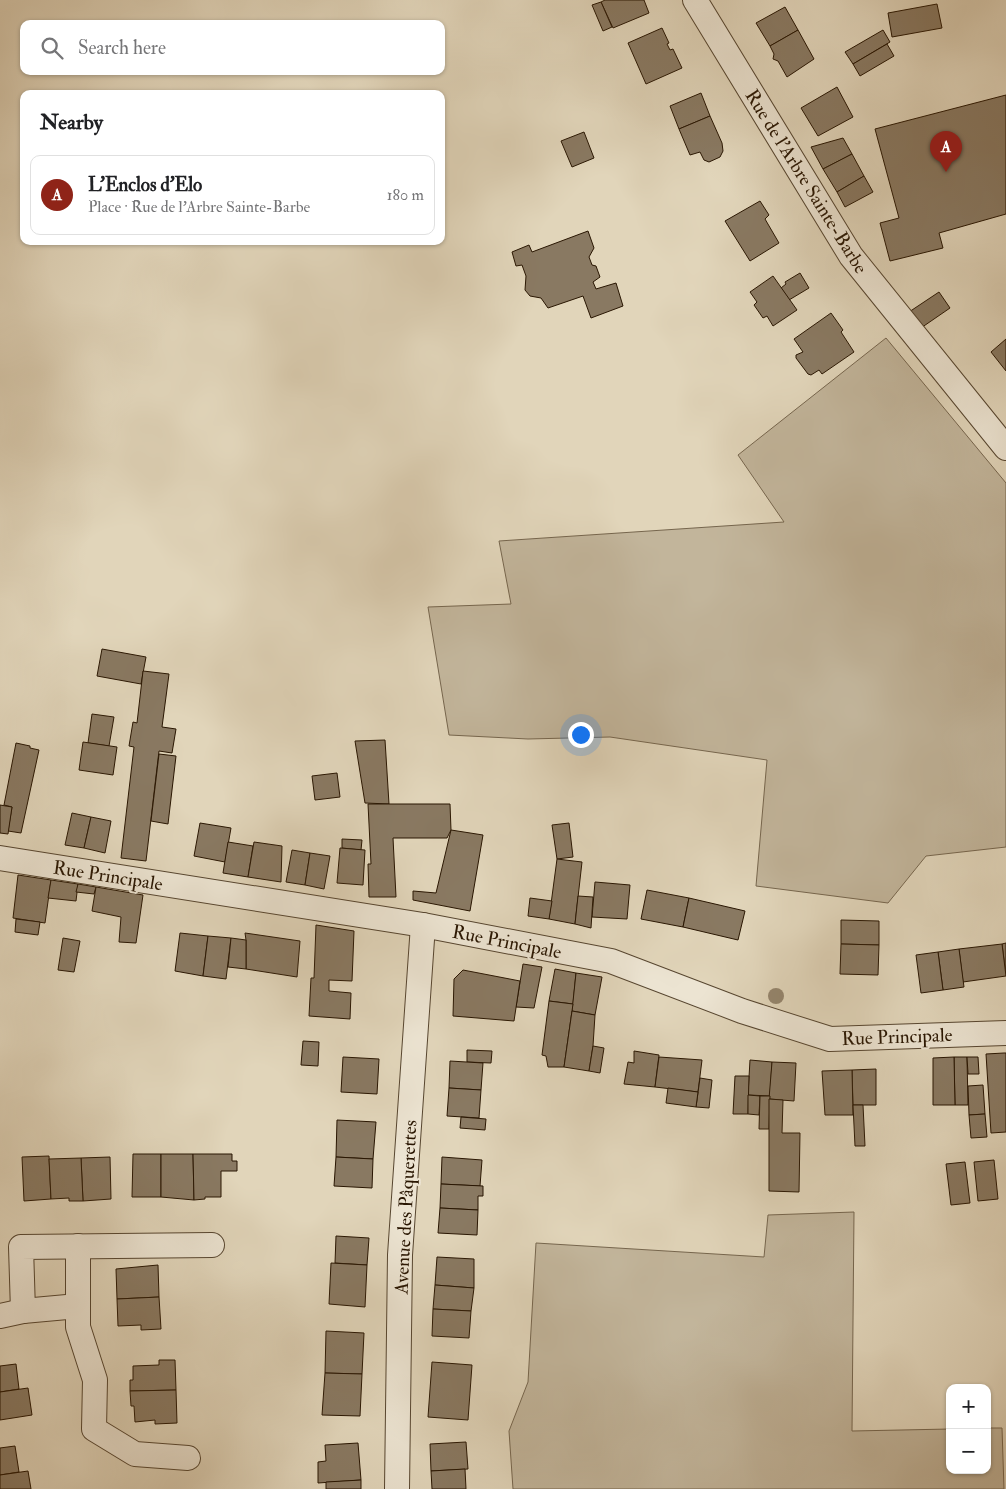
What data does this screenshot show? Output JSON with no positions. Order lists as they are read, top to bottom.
{
  "streets": {
    "street": ["Rue de l'Arbre Sainte-Barbe", "Rue Principale", "Avenue des Pâquerettes"]
  },
  "crossings": [
    ["Rue Principale", "Avenue des Pâquerettes"]
  ],
  "page": {
    "search": "Search here",
    "heading": "Nearby",
    "pins": "A",
    "list": [
      {
        "mark": "A",
        "name": "L'Enclos d'Elo",
        "note": "Place · Rue de l'Arbre Sainte-Barbe",
        "value": "180 m"
      }
    ],
    "map_buttons": ["+", "−"]
  }
}
